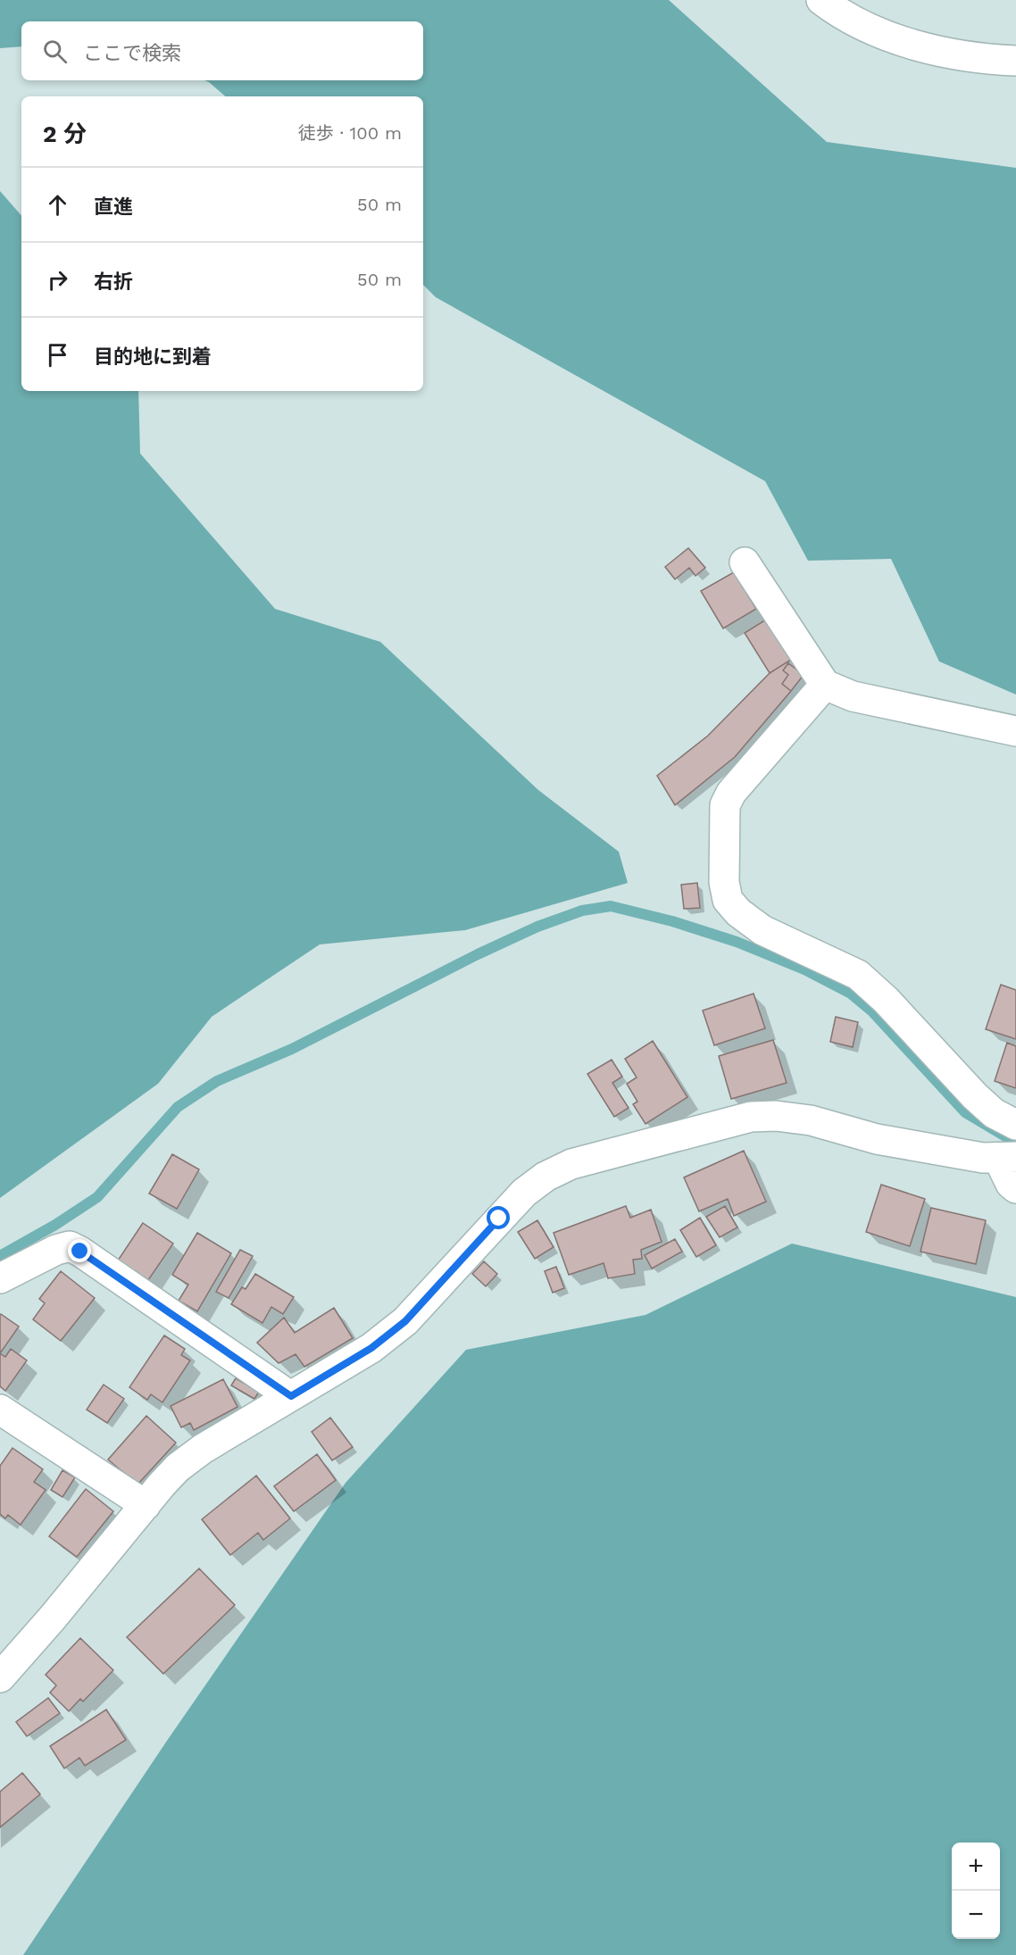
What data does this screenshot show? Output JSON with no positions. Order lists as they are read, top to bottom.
{
  "page": {
    "search": "ここで検索",
    "heading": ["2 分", "徒歩 · 100 m"],
    "list": [
      ["直進", "50 m"],
      ["右折", "50 m"],
      "目的地に到着"
    ],
    "map_buttons": ["+", "−"]
  }
}
